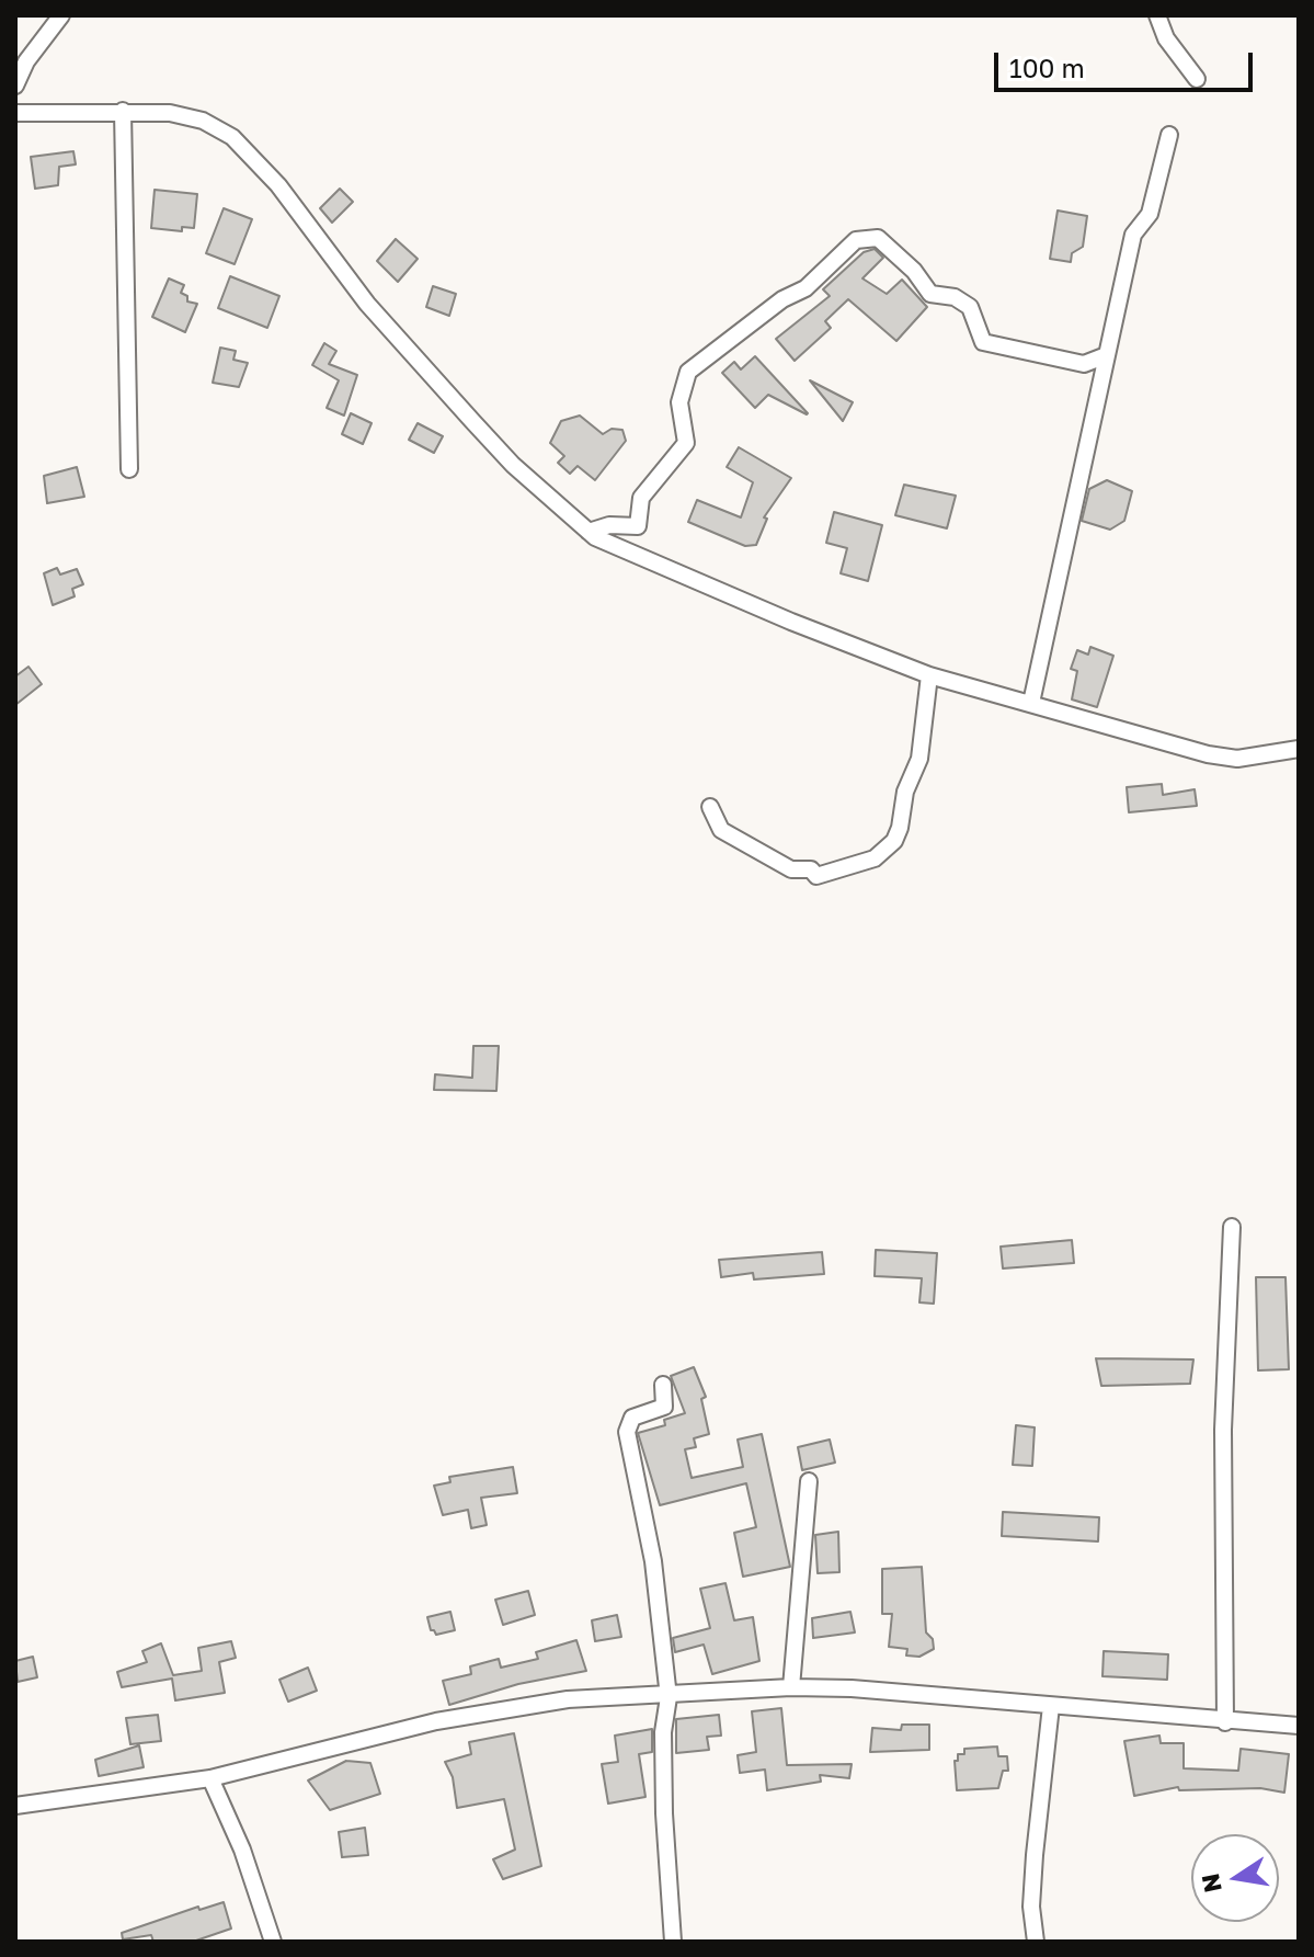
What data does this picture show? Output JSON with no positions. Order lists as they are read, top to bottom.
{
  "scale_bar": "100 m",
  "north": "left"
}
